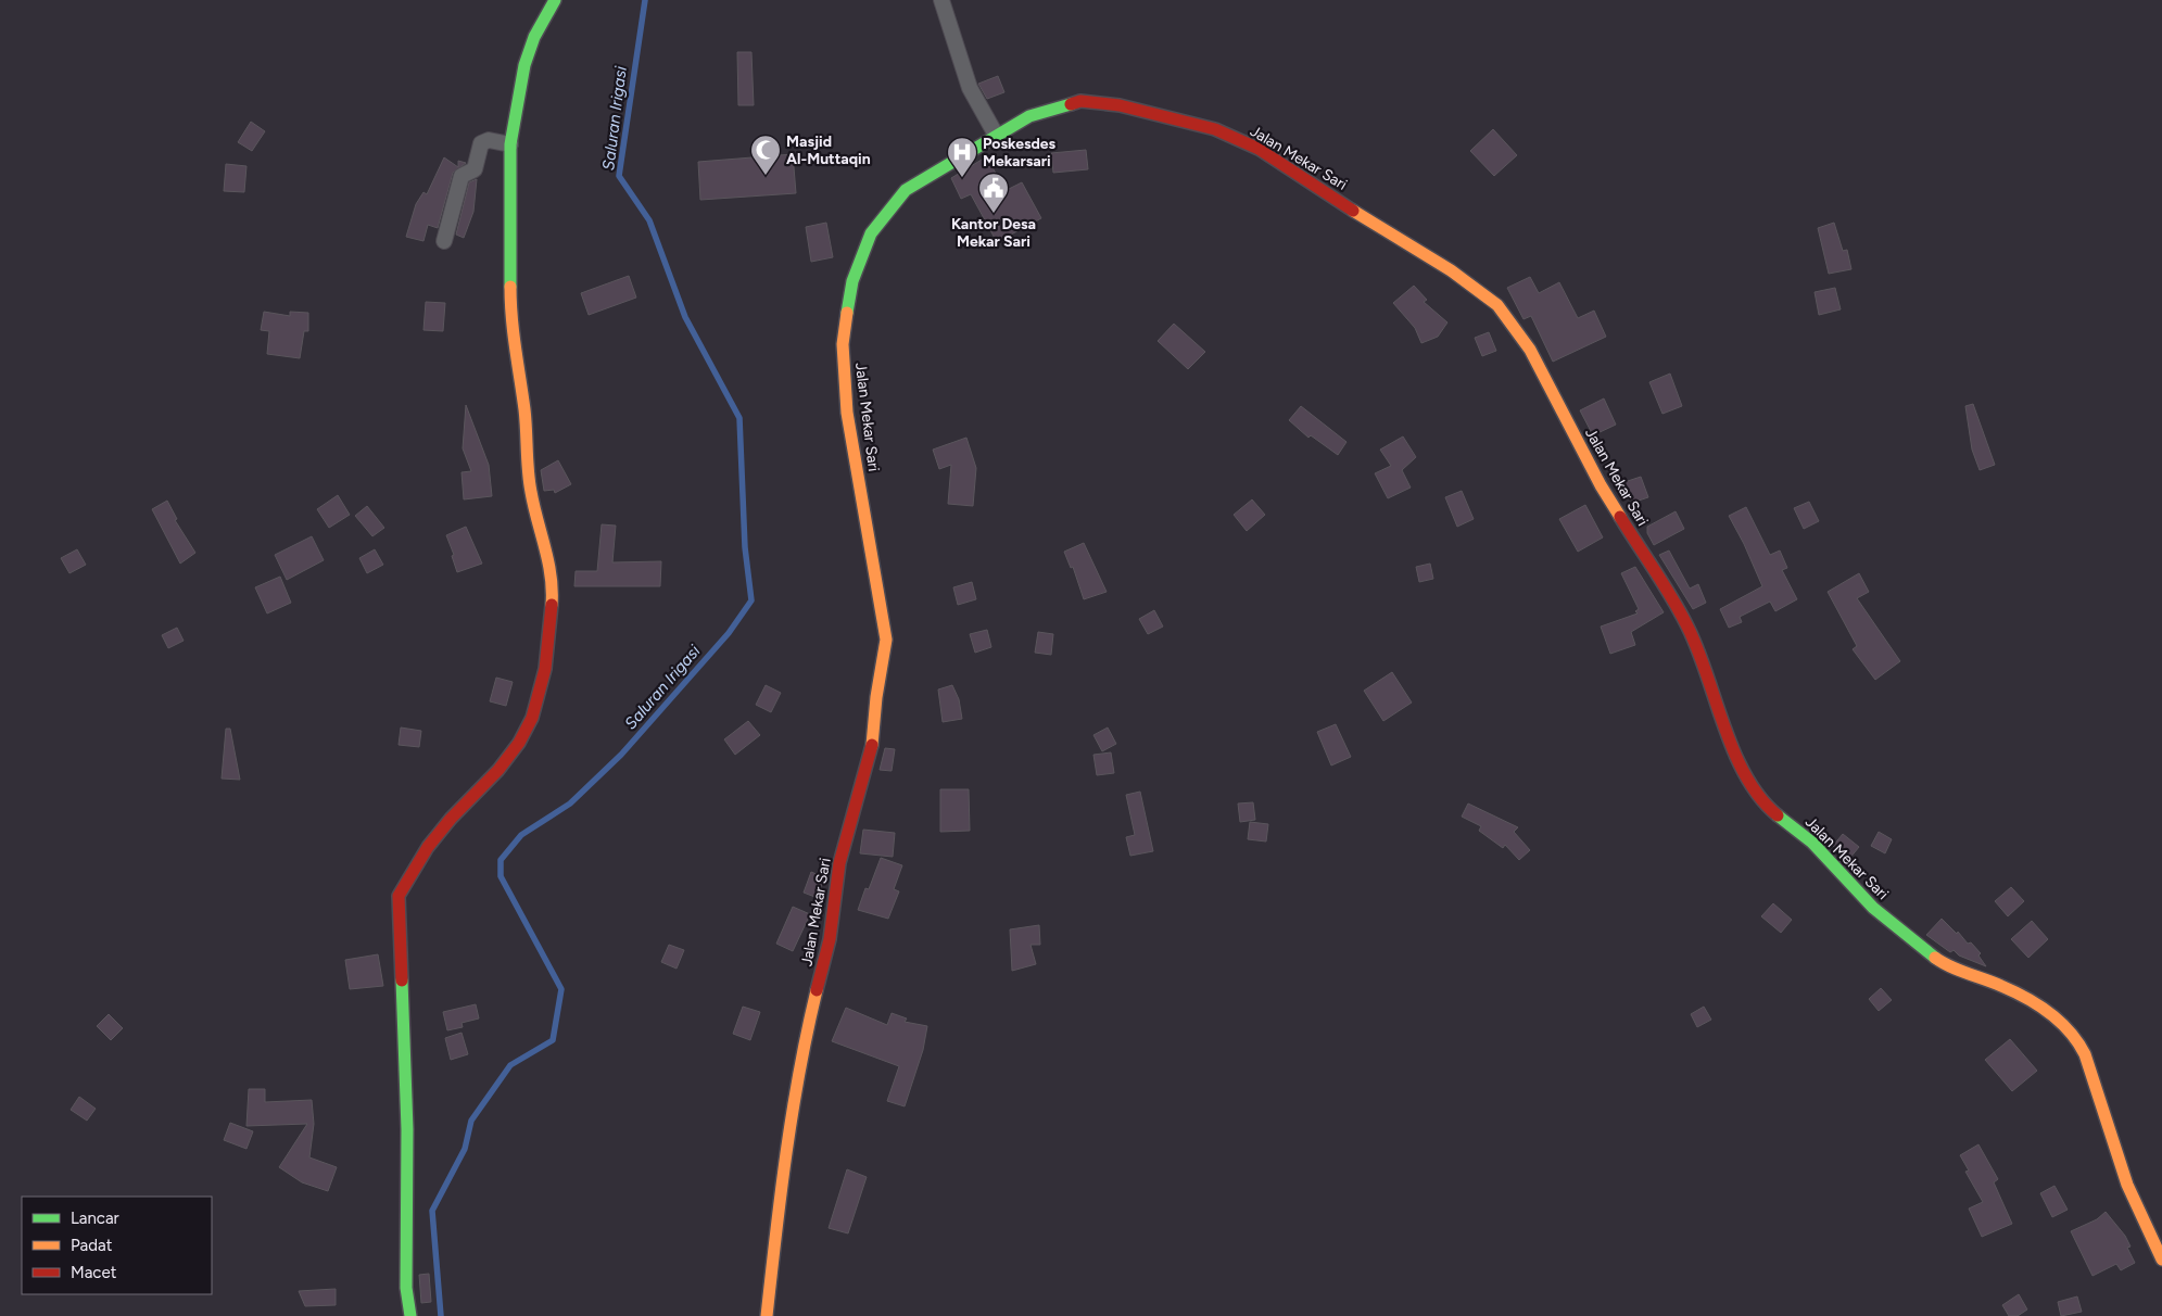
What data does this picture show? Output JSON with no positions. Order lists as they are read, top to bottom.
{
  "streets": {
    "street": ["Jalan Mekar Sari"]
  },
  "water": ["Saluran Irigasi"],
  "places": {
    "mosque": ["Masjid Al-Muttaqin"],
    "hospital": ["Poskesdes Mekarsari"],
    "public building": ["Kantor Desa Mekar Sari"]
  },
  "legend": ["Lancar", "Padat", "Macet"]
}
